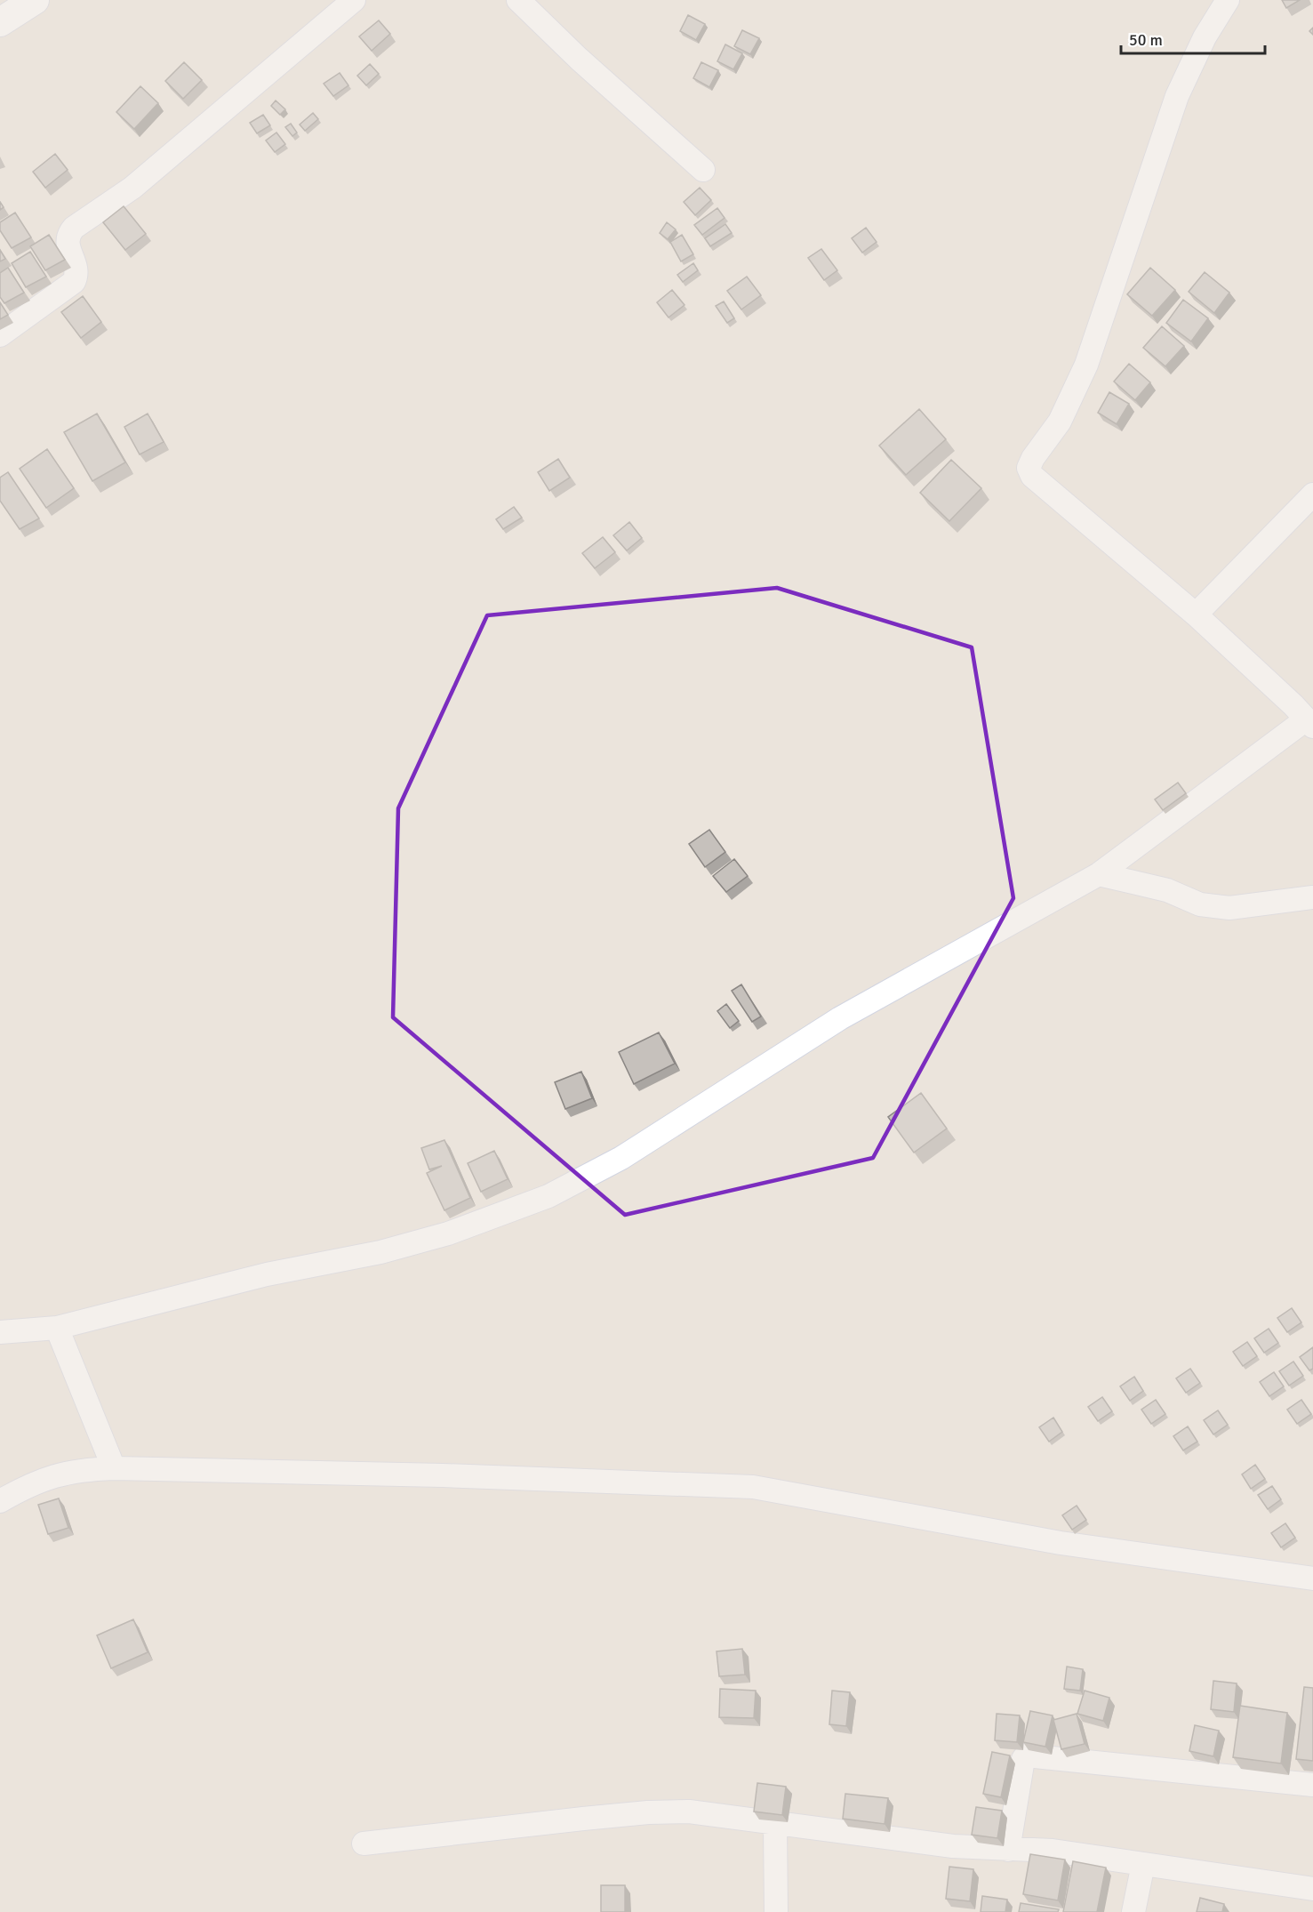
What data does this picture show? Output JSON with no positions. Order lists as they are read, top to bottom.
{
  "scale_bar": "50 m"
}
